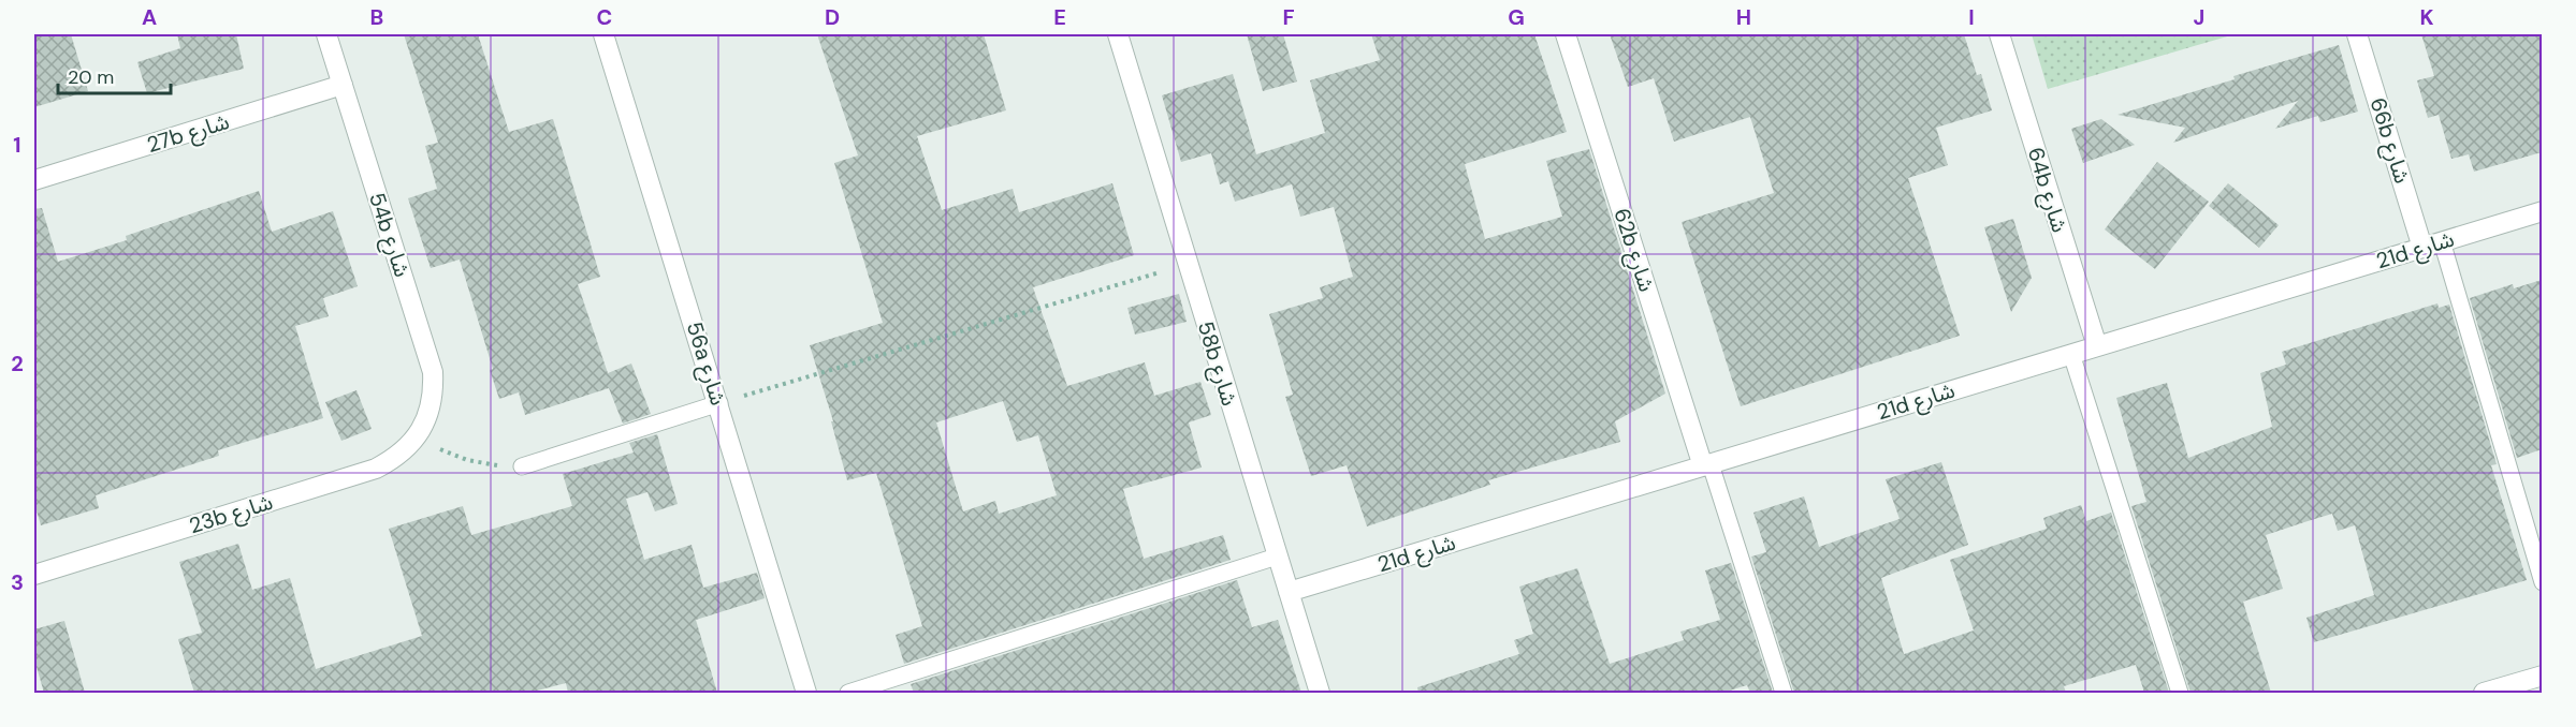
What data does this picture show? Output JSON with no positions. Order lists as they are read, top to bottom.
{
  "streets": {
    "street": [
      "27b شارع",
      "66b شارع",
      "64b شارع",
      "54b شارع",
      "62b شارع",
      "21d شارع",
      "56a شارع",
      "58b شارع",
      "23b شارع"
    ]
  },
  "crossings": [
    ["27b شارع", "54b شارع"],
    ["66b شارع", "21d شارع"],
    ["64b شارع", "21d شارع"],
    ["54b شارع", "23b شارع"],
    ["62b شارع", "21d شارع"],
    ["21d شارع", "58b شارع"]
  ],
  "scale_bar": "20 m",
  "grid": {
    "columns": [
      "A",
      "B",
      "C",
      "D",
      "E",
      "F",
      "G",
      "H",
      "I",
      "J",
      "K"
    ],
    "rows": ["1", "2", "3"]
  }
}
